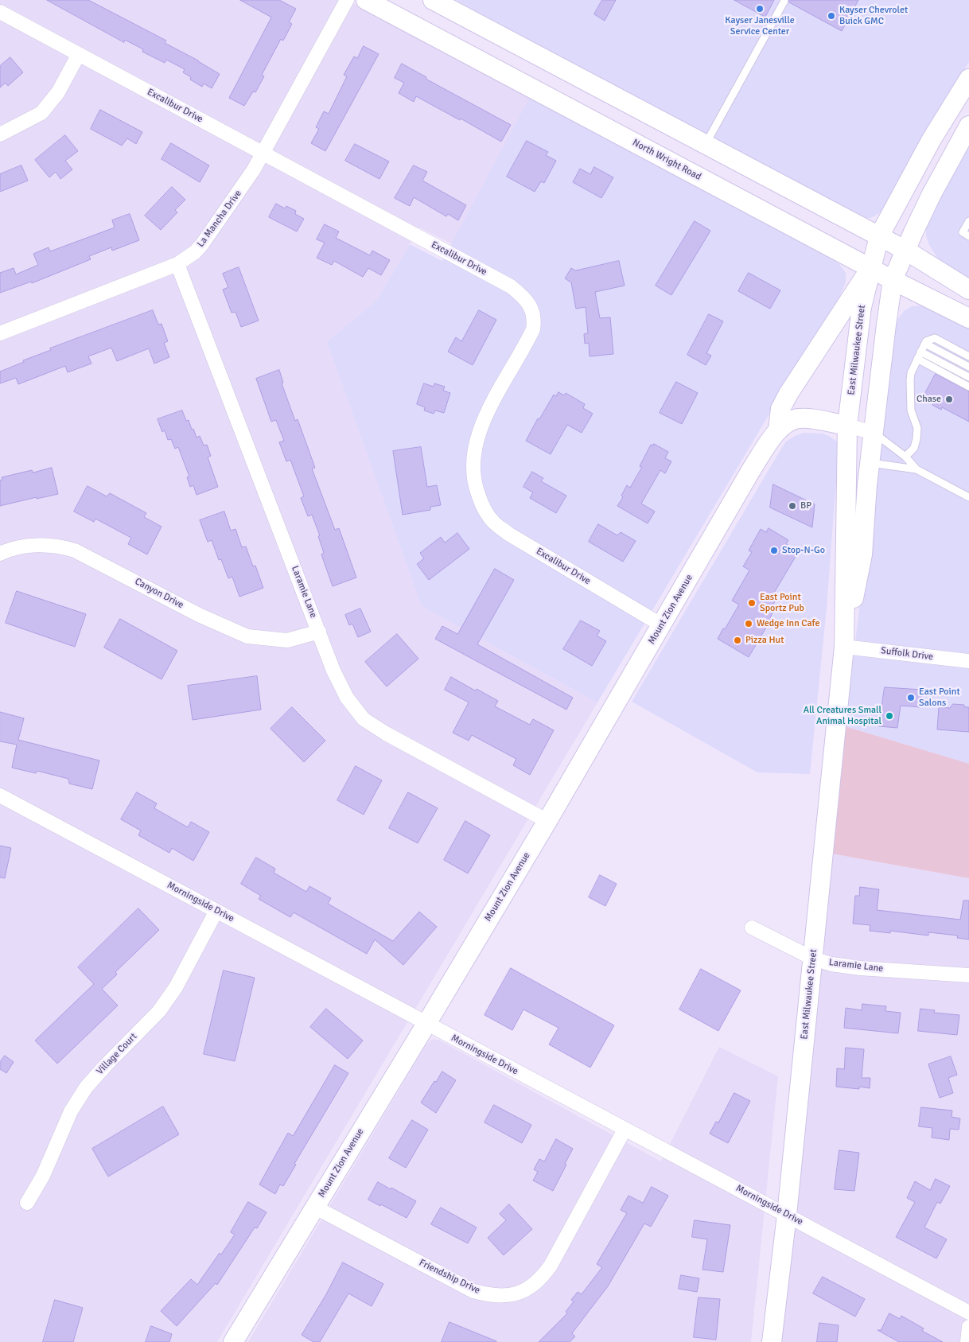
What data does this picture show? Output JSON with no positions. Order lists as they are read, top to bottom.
{
  "streets": {
    "main road": ["North Wright Road", "East Milwaukee Street", "Mount Zion Avenue"],
    "street": [
      "Excalibur Drive",
      "La Mancha Drive",
      "Laramie Lane",
      "Canyon Drive",
      "Suffolk Drive",
      "Morningside Drive",
      "Village Court",
      "Friendship Drive"
    ]
  },
  "crossings": [
    ["Excalibur Drive", "La Mancha Drive"],
    ["Excalibur Drive", "Mount Zion Avenue"],
    ["North Wright Road", "East Milwaukee Street"],
    ["North Wright Road", "Mount Zion Avenue"],
    ["La Mancha Drive", "Laramie Lane"],
    ["East Milwaukee Street", "Laramie Lane"],
    ["East Milwaukee Street", "Mount Zion Avenue"],
    ["East Milwaukee Street", "Suffolk Drive"],
    ["East Milwaukee Street", "Morningside Drive"],
    ["Laramie Lane", "Canyon Drive"],
    ["Laramie Lane", "Mount Zion Avenue"],
    ["Mount Zion Avenue", "Morningside Drive"],
    ["Mount Zion Avenue", "Friendship Drive"],
    ["Morningside Drive", "Village Court"],
    ["Morningside Drive", "Friendship Drive"]
  ],
  "places": [
    "Kayser Janesville Service Center",
    "Kayser Chevrolet Buick GMC",
    "Chase",
    "BP",
    "Stop-N-Go",
    "East Point Sportz Pub",
    "Wedge Inn Cafe",
    "Pizza Hut",
    "East Point Salons",
    "All Creatures Small Animal Hospital"
  ]
}
